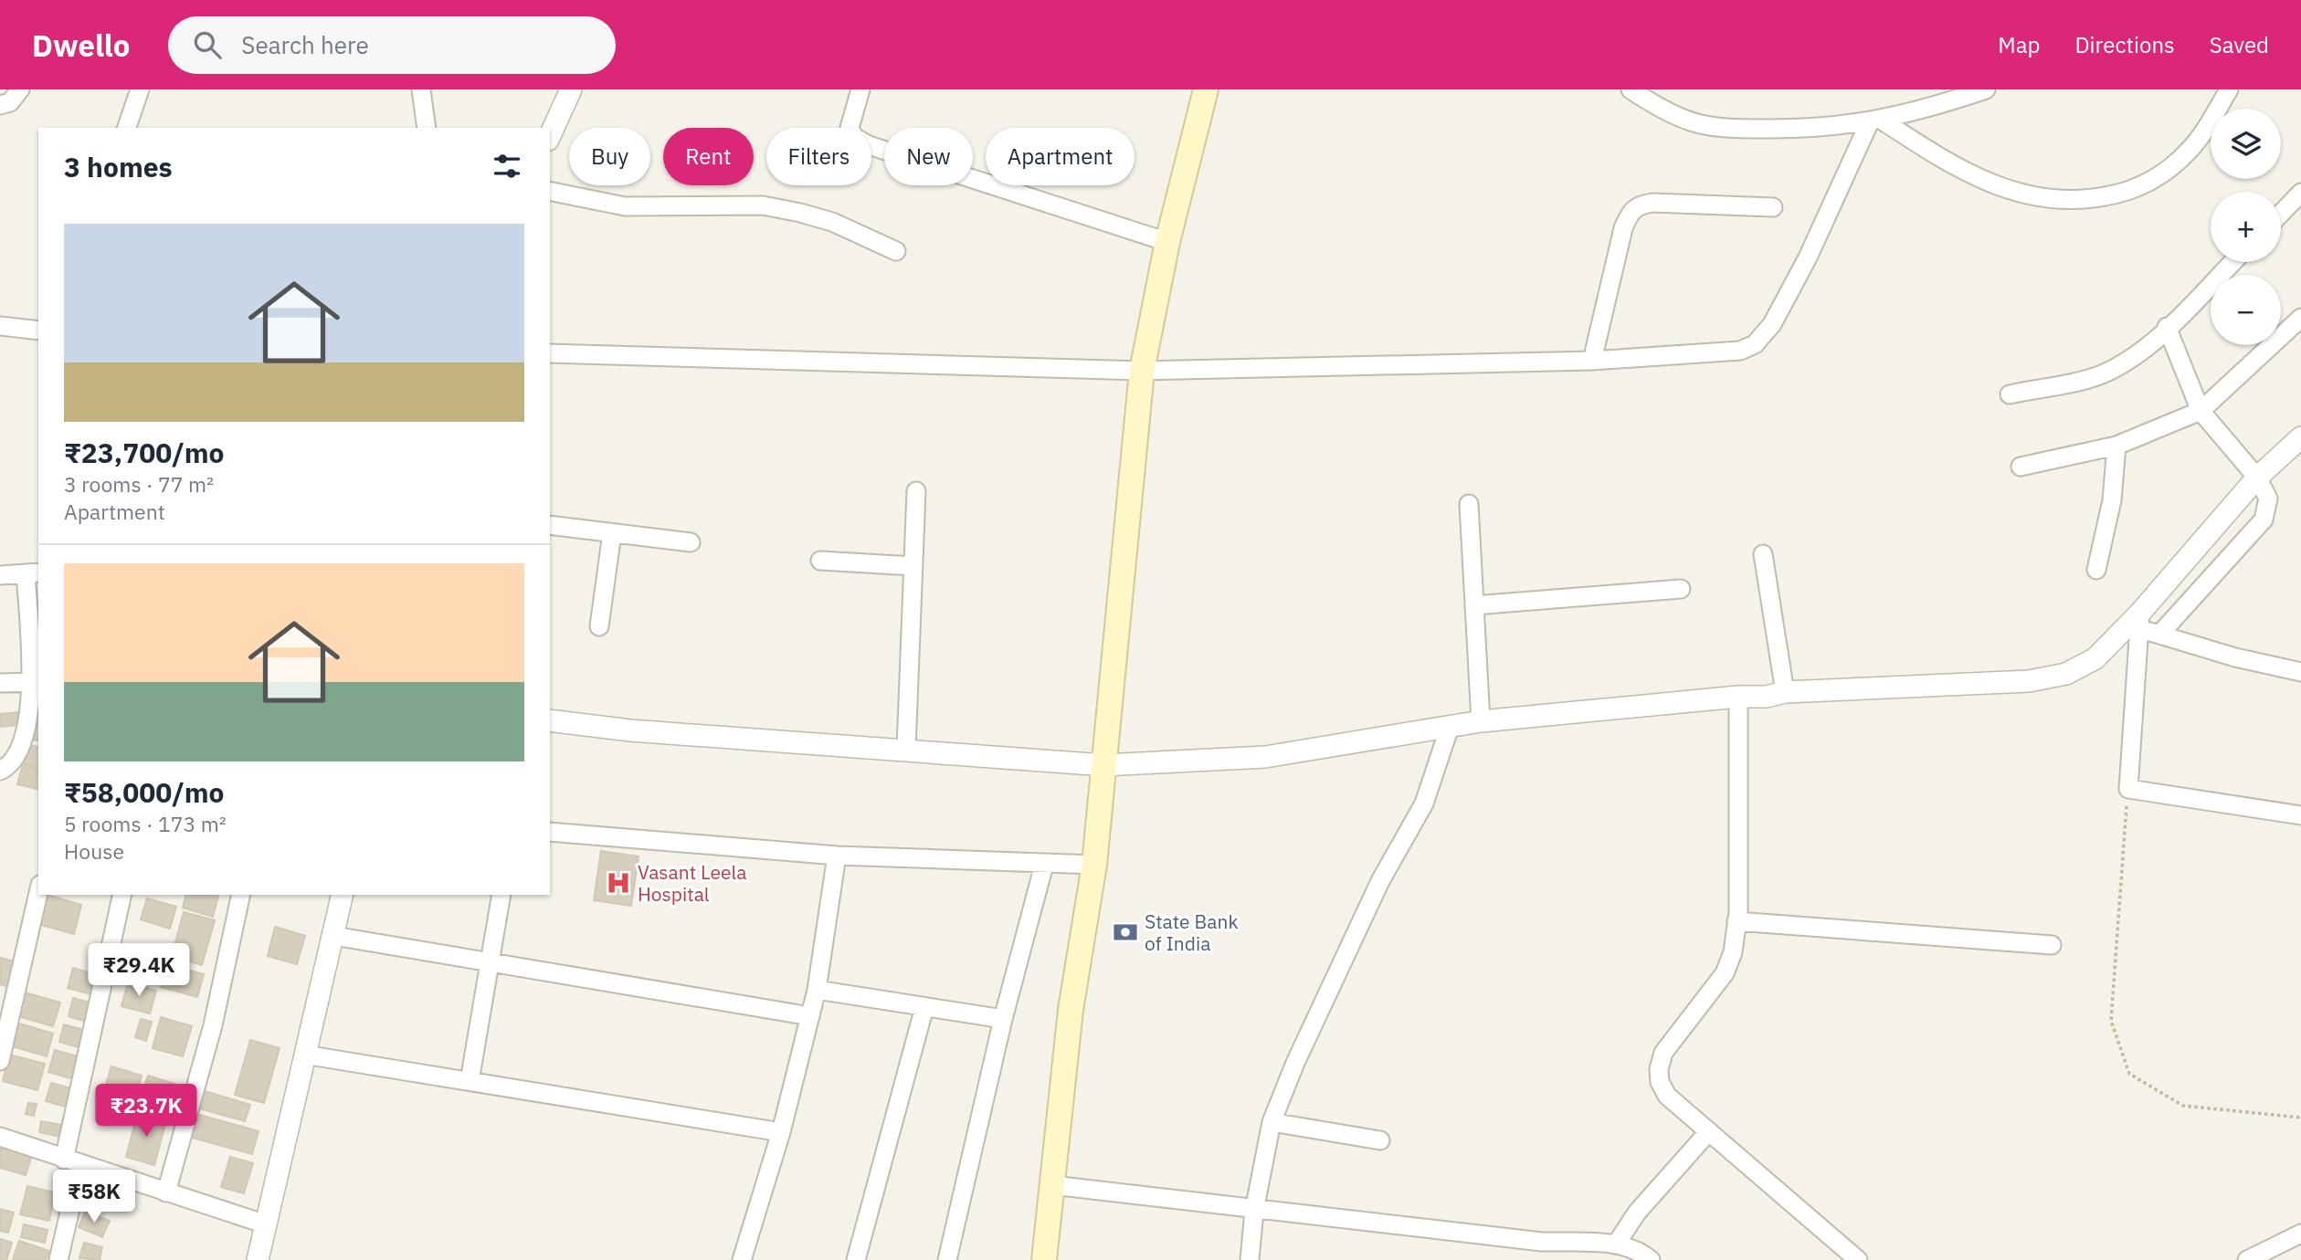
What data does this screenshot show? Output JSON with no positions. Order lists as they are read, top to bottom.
{
  "places": {
    "hospital": ["Vasant Leela Hospital"],
    "bank": ["State Bank of India"]
  },
  "page": {
    "header": "Dwello",
    "search": "Search here",
    "nav": ["Map", "Directions", "Saved"],
    "map_buttons": ["+", "−"],
    "chip": [
      "Buy",
      "Rent",
      "Filters",
      "New",
      "Apartment"
    ],
    "heading": "3 homes",
    "list": [
      {
        "name": "₹23,700/mo",
        "note": "3 rooms · 77 m² · Apartment"
      },
      {
        "name": "₹58,000/mo",
        "note": "5 rooms · 173 m² · House"
      }
    ],
    "price": ["₹29.4K", "₹23.7K", "₹58K"]
  }
}
